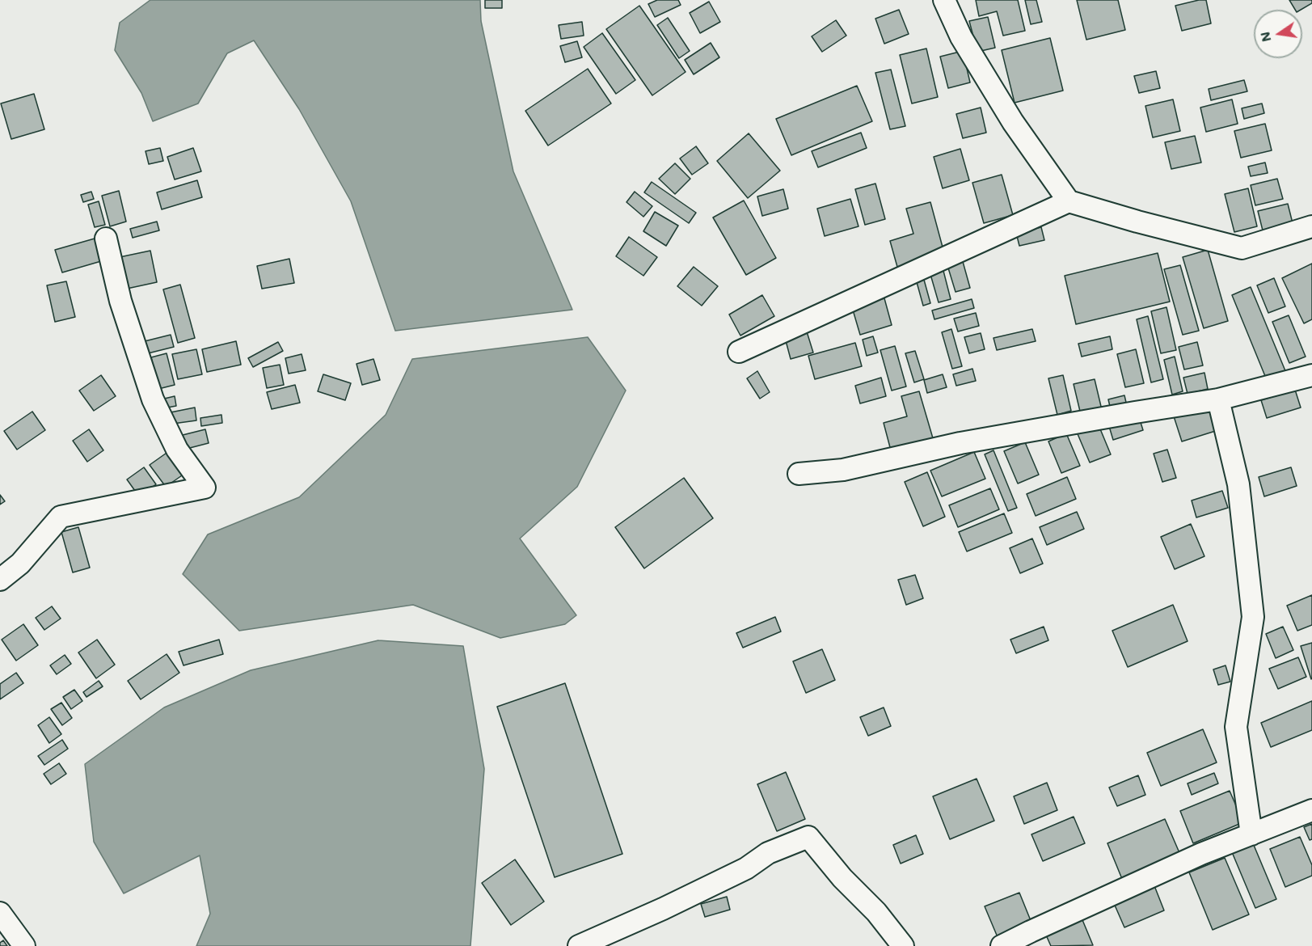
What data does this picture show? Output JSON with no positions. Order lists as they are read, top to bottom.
{
  "north": "left"
}
